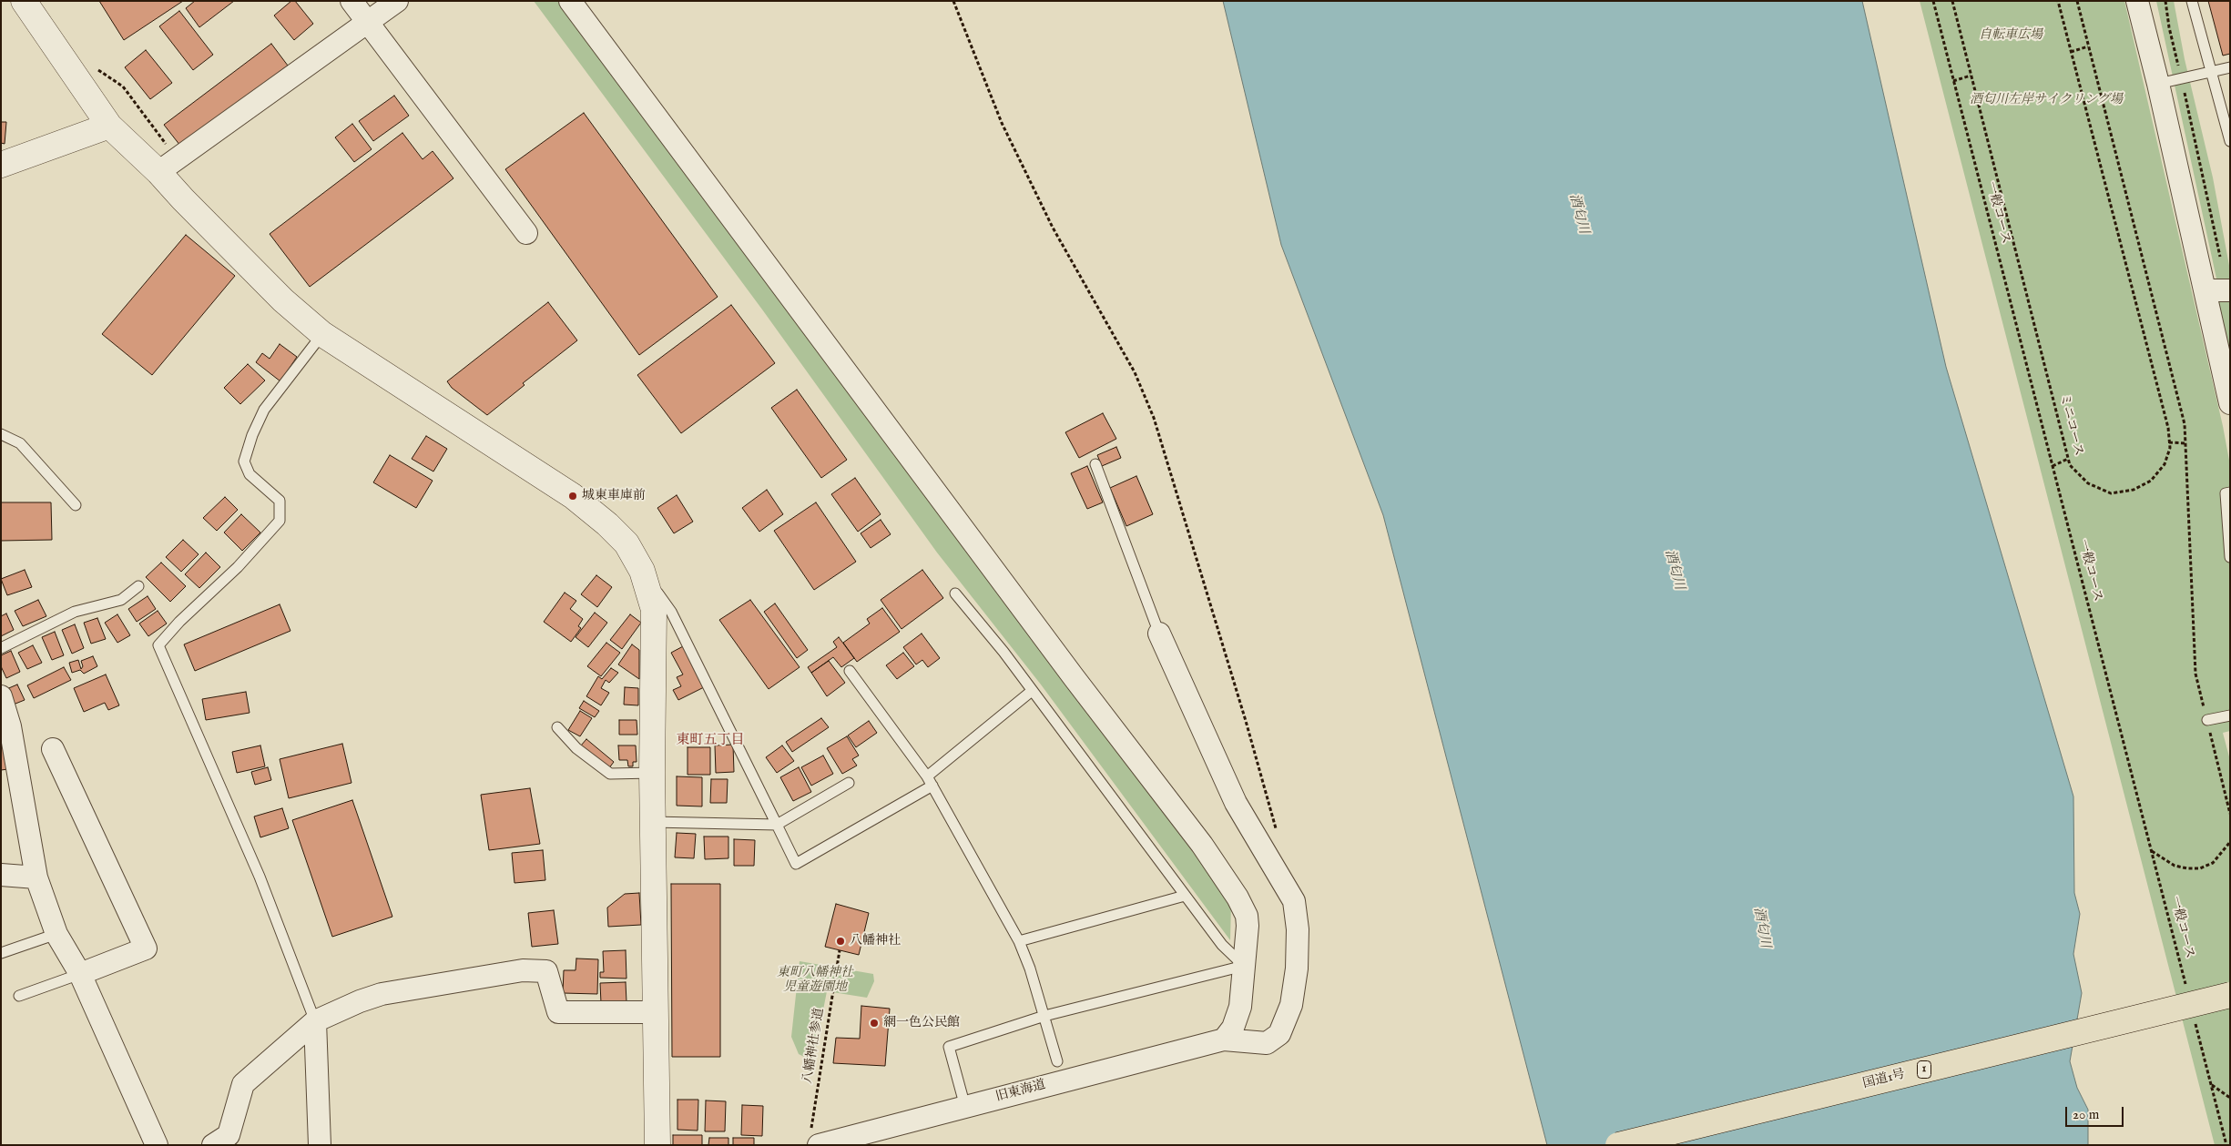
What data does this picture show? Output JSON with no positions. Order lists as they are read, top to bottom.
{
  "streets": {
    "highway": ["1", "国道1号"],
    "street": ["旧東海道"],
    "path": ["一般コース", "ミニコース", "八幡神社参道"]
  },
  "crossings": [
    ["八幡神社参道", "旧東海道"]
  ],
  "districts": ["東町五丁目"],
  "water": ["酒匂川"],
  "parks": ["自転車広場", "酒匂川左岸サイクリング場", "東町八幡神社 児童遊園地"],
  "places": ["城東車庫前", "八幡神社", "網一色公民館"],
  "scale_bar": "20 m"
}
